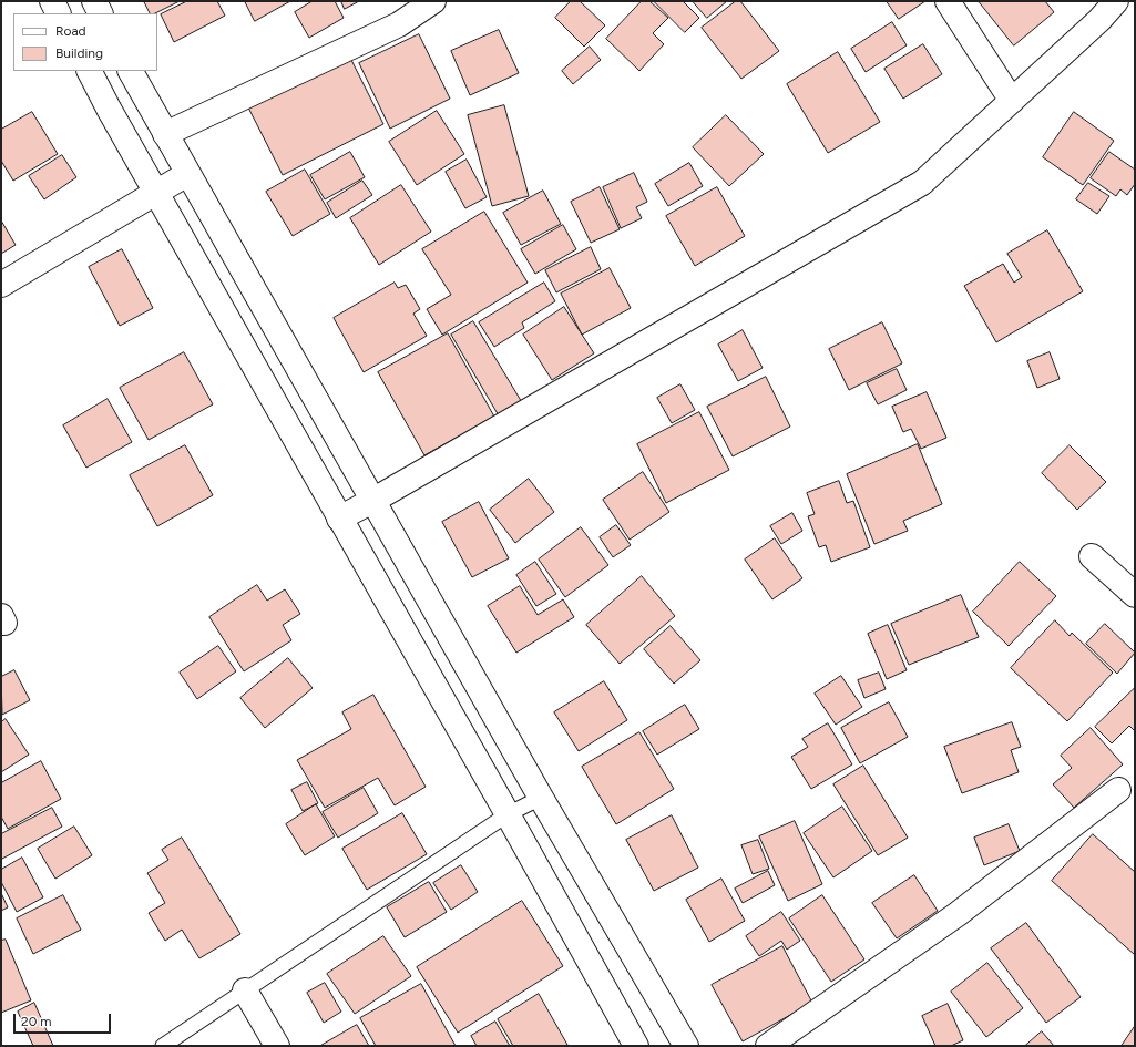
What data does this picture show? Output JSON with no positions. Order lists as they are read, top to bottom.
{
  "legend": ["Road", "Building"],
  "scale_bar": "20 m"
}
